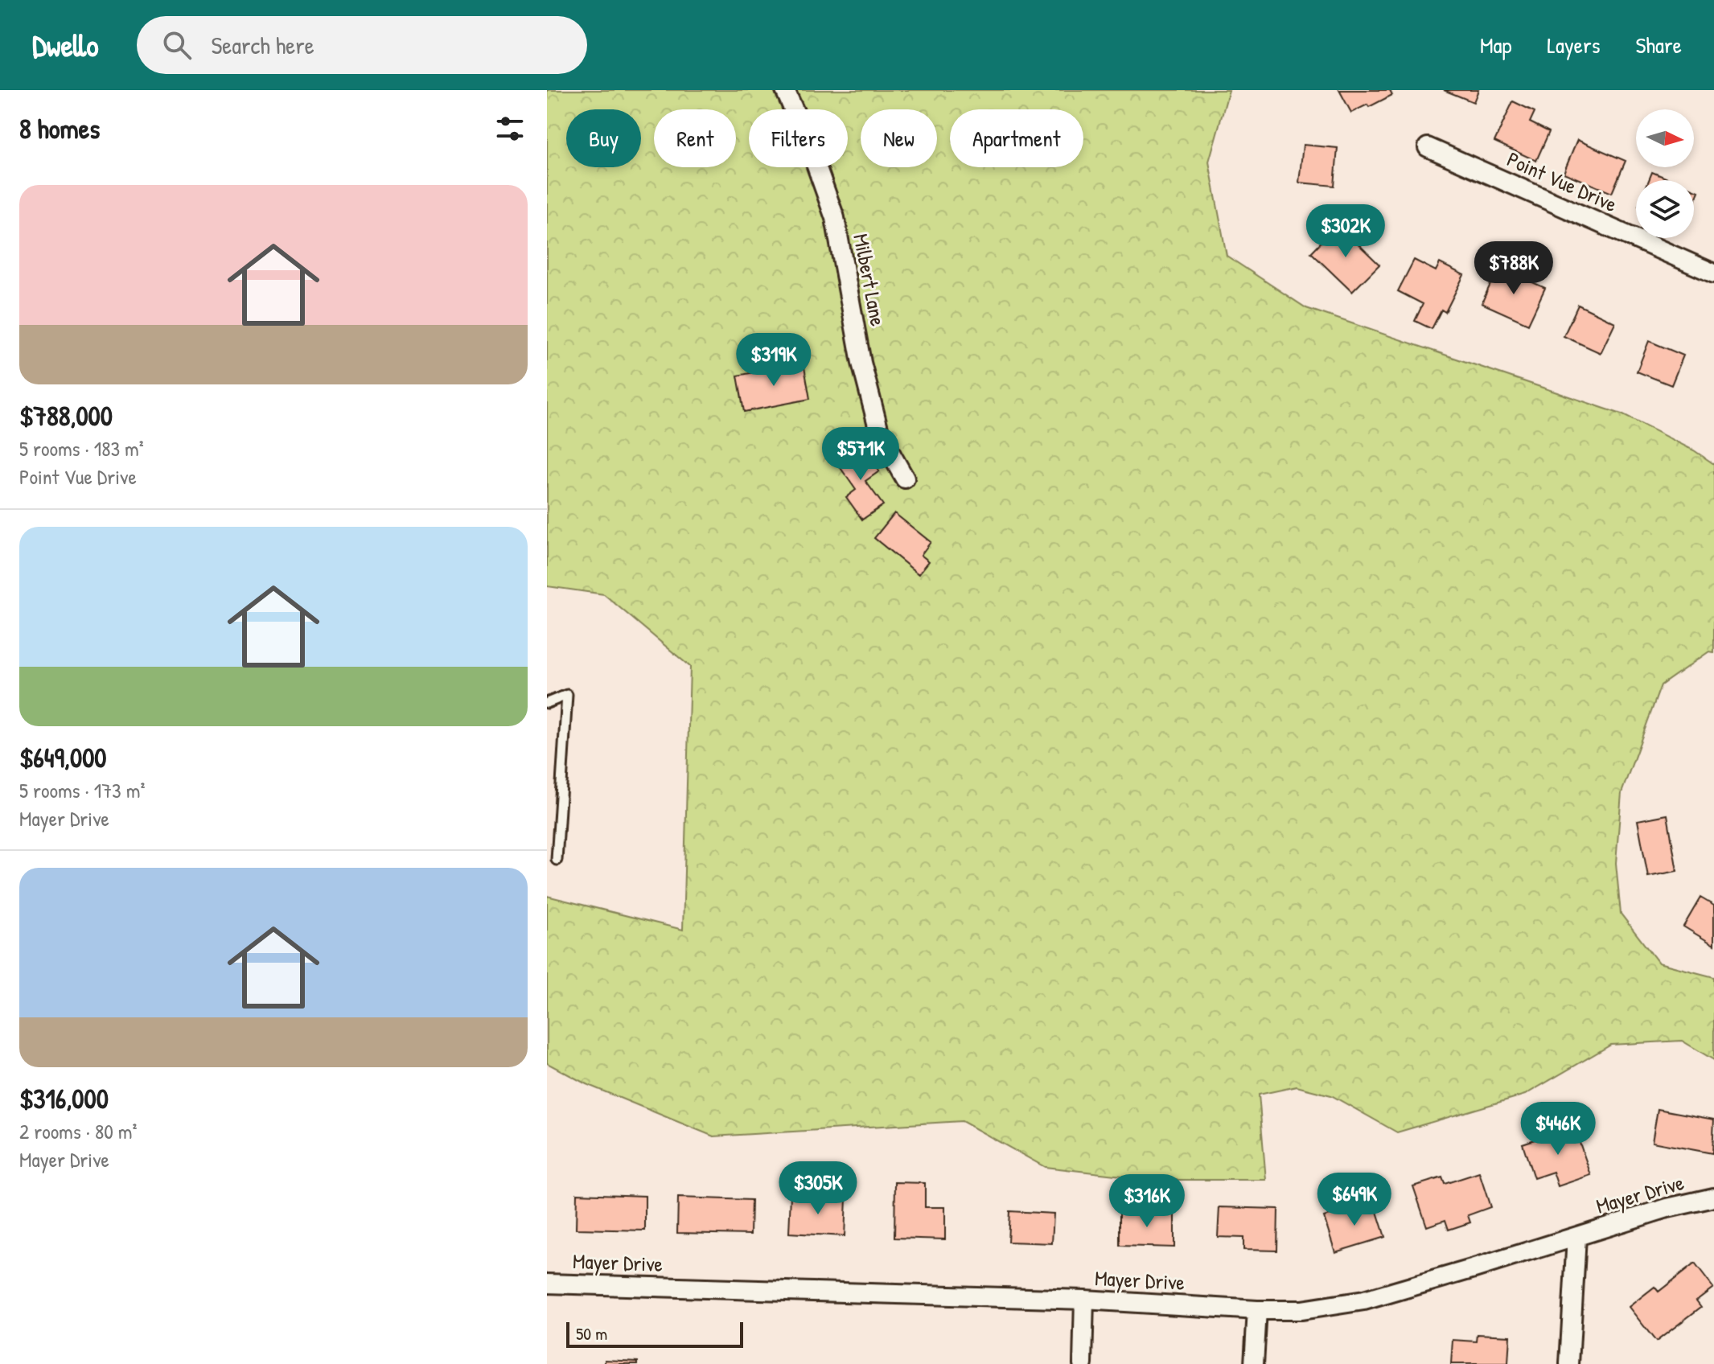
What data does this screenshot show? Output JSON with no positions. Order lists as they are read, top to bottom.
{
  "streets": {
    "street": ["Point Vue Drive", "Milbert Lane", "Mayer Drive"]
  },
  "scale_bar": "50 m",
  "north": "right",
  "page": {
    "header": "Dwello",
    "search": "Search here",
    "nav": ["Map", "Layers", "Share"],
    "heading": "8 homes",
    "chip": [
      "Buy",
      "Rent",
      "Filters",
      "New",
      "Apartment"
    ],
    "list": [
      {
        "name": "$788,000",
        "note": "5 rooms · 183 m² · Point Vue Drive"
      },
      {
        "name": "$649,000",
        "note": "5 rooms · 173 m² · Mayer Drive"
      },
      {
        "name": "$316,000",
        "note": "2 rooms · 80 m² · Mayer Drive"
      }
    ],
    "price": [
      "$302K",
      "$788K",
      "$319K",
      "$571K",
      "$446K",
      "$305K",
      "$649K",
      "$316K"
    ],
    "scale": "50 m"
  }
}
